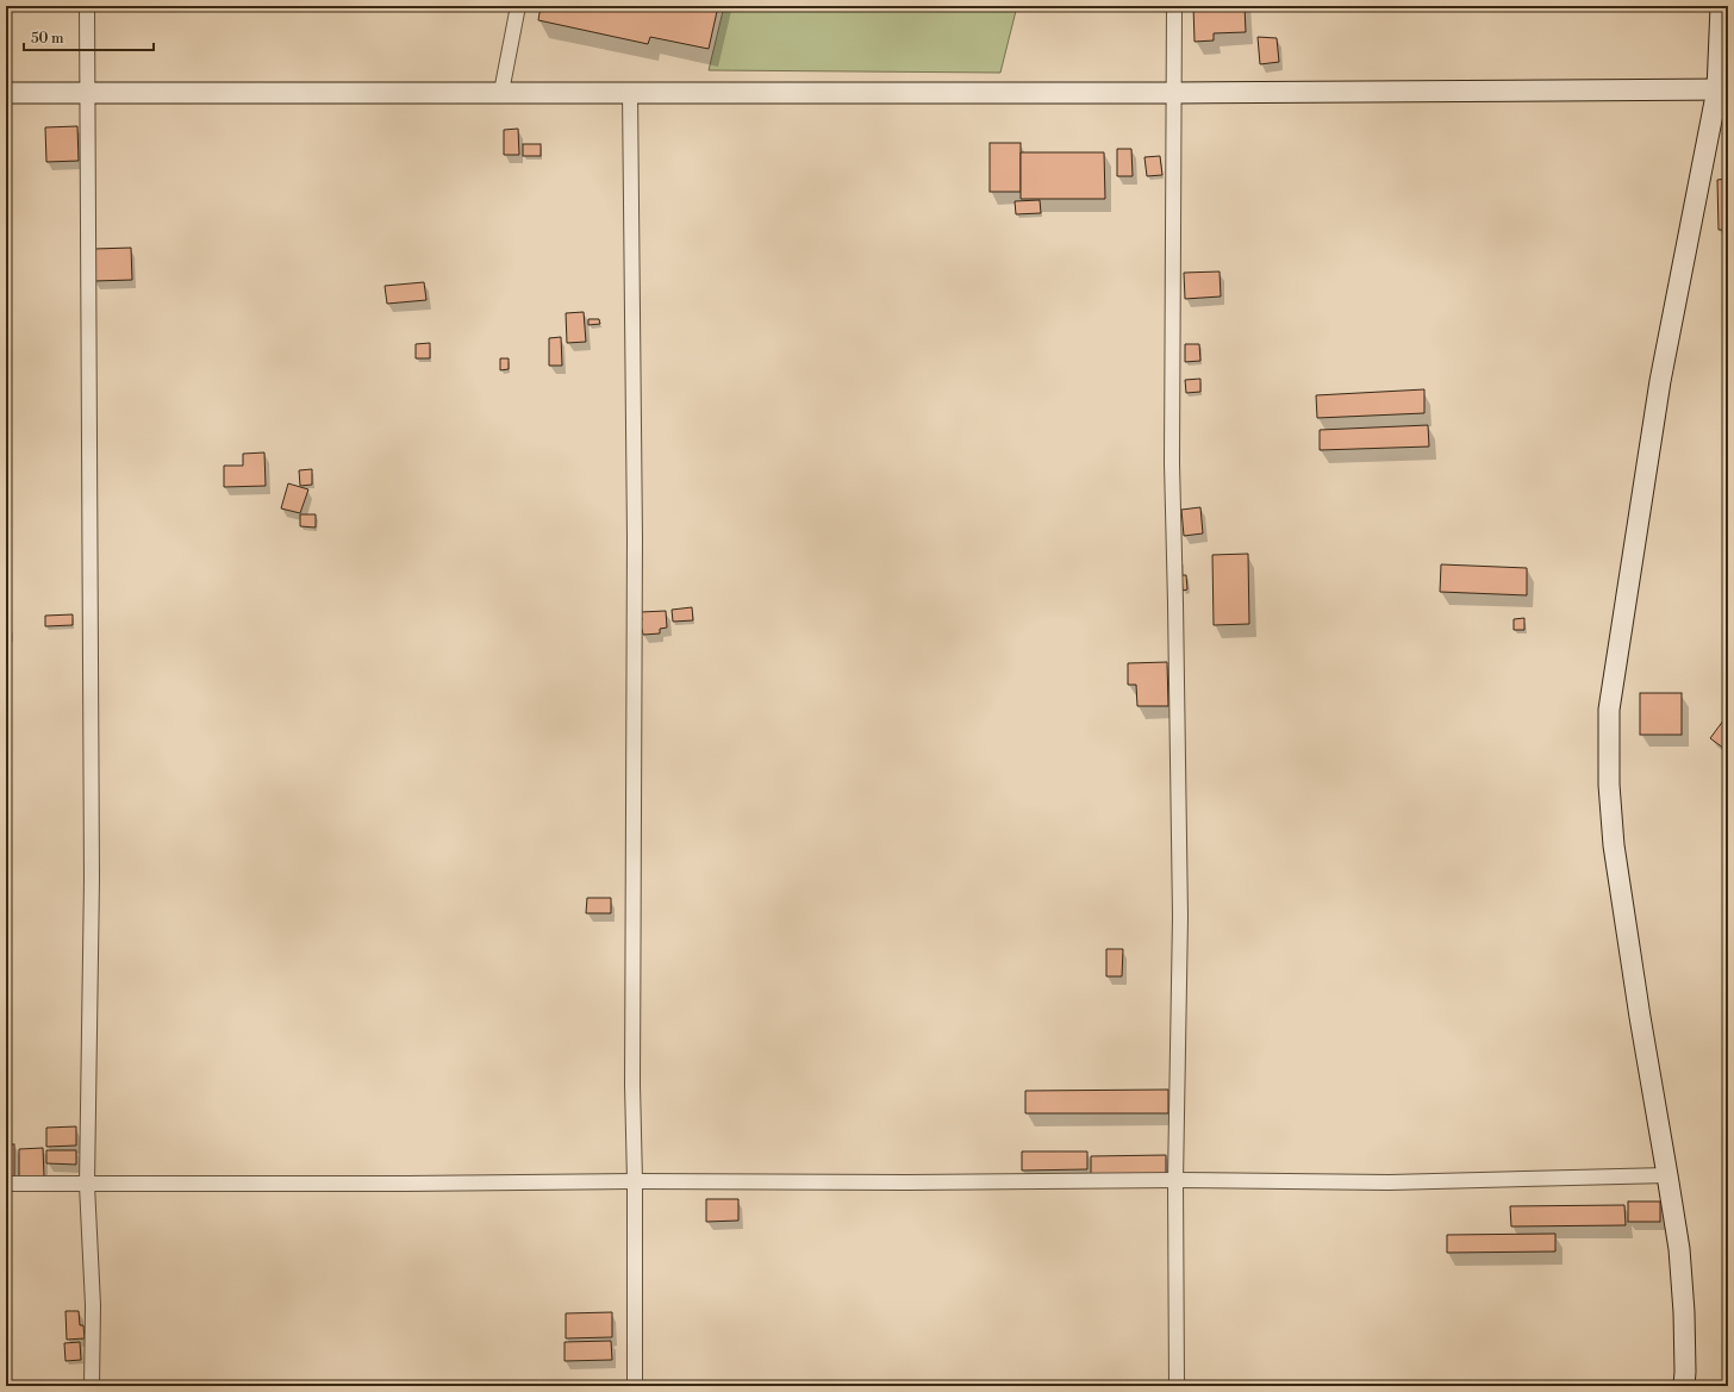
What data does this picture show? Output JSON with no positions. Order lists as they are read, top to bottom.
{
  "scale_bar": "50 m"
}
